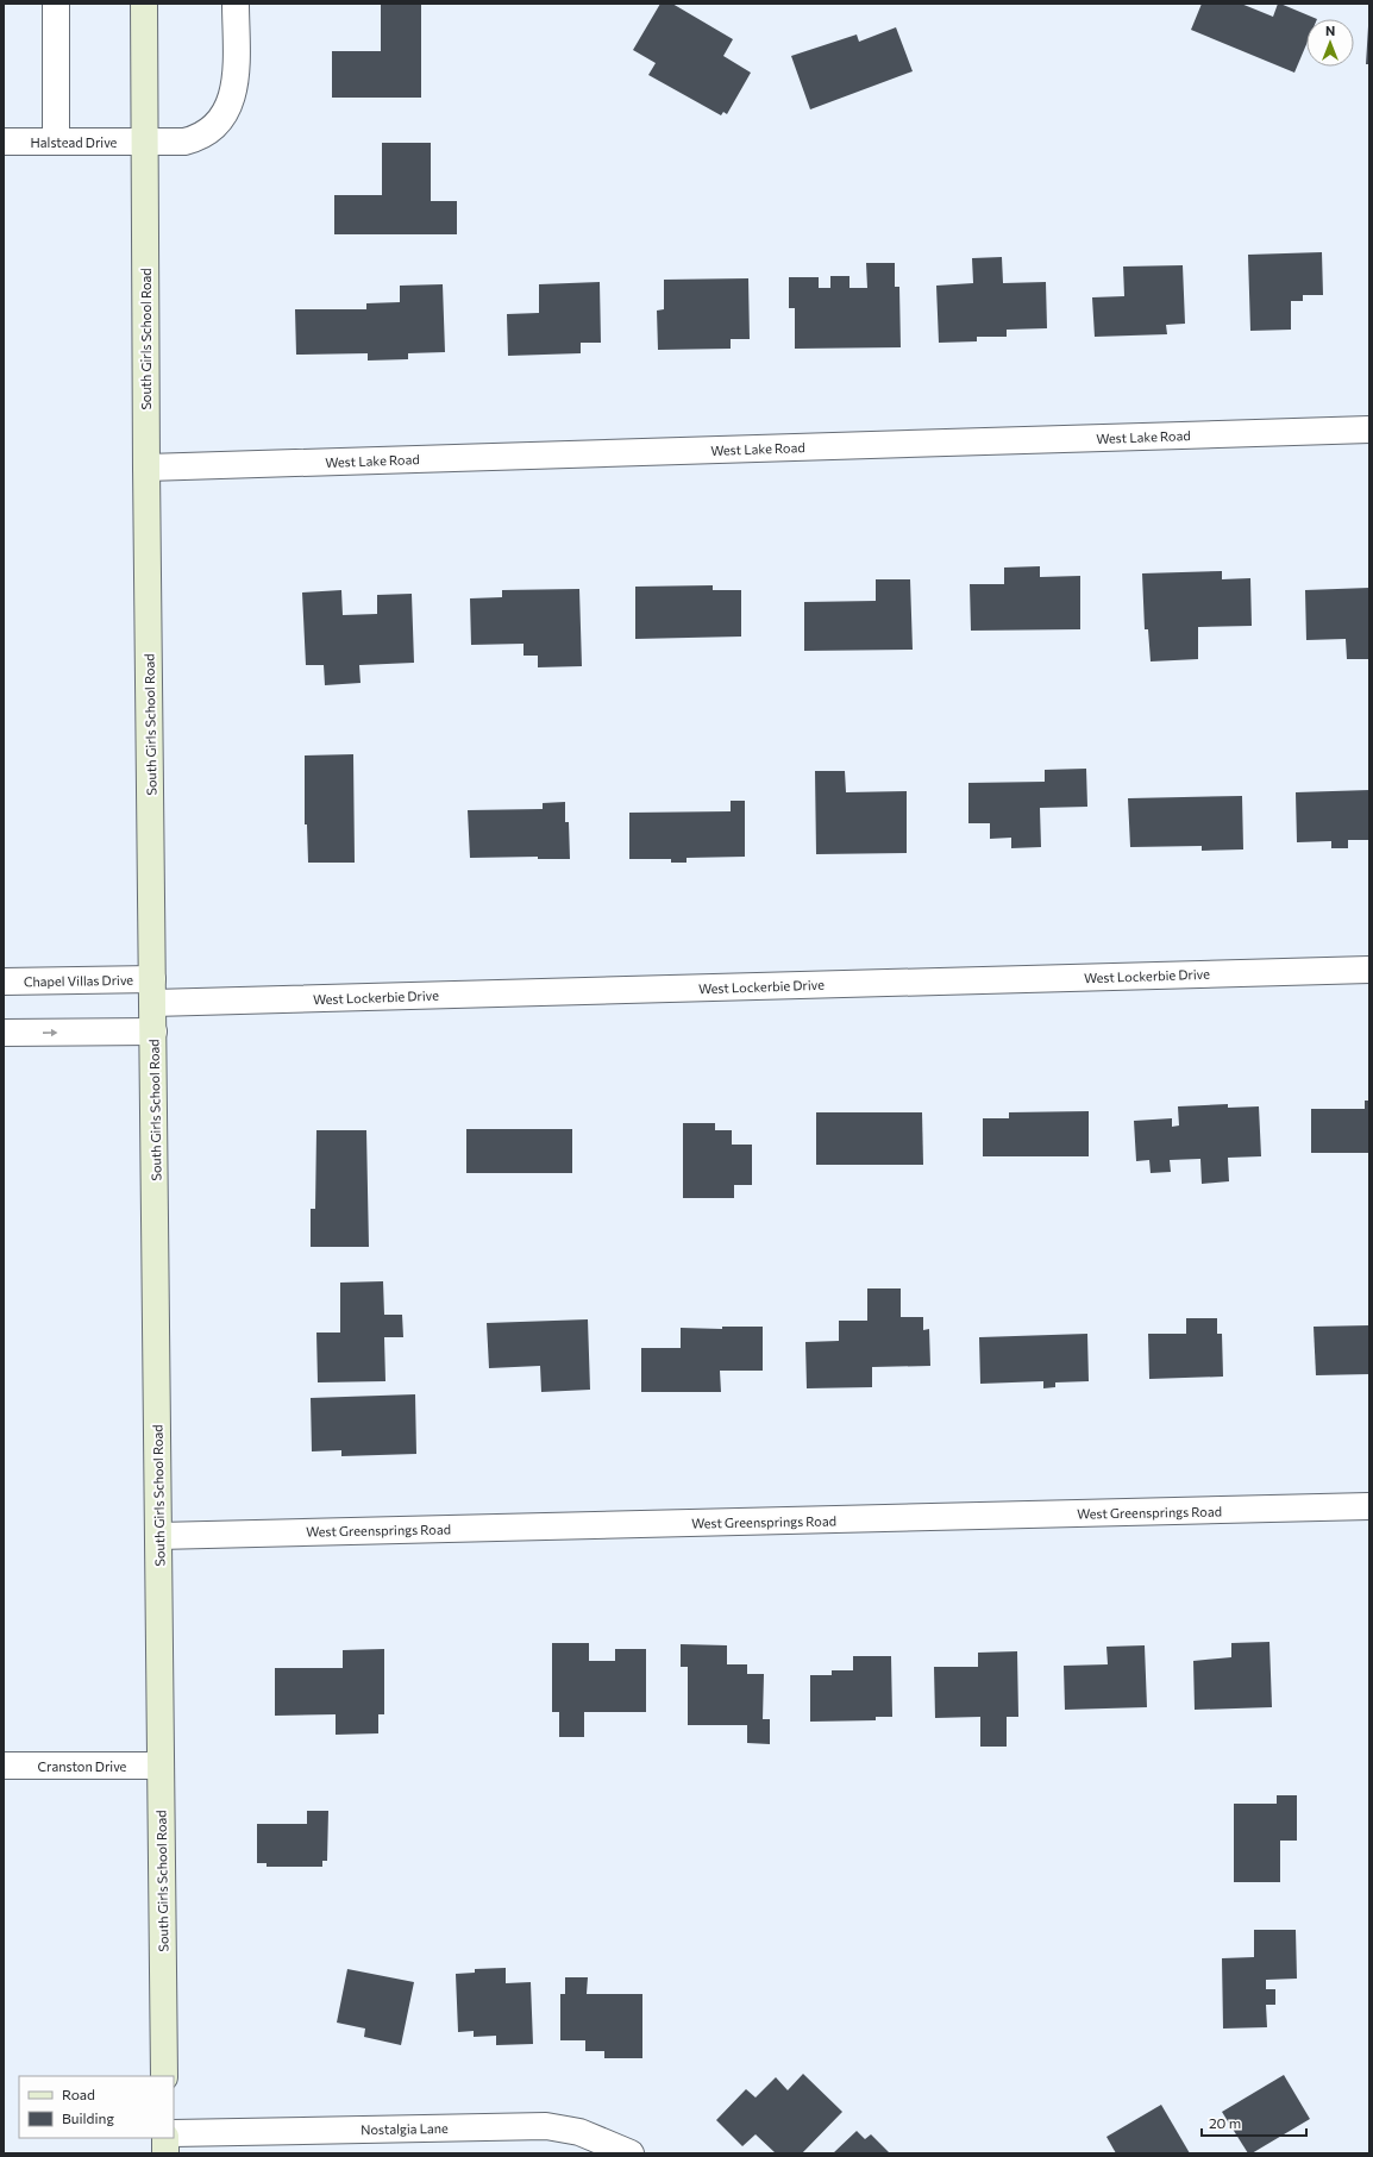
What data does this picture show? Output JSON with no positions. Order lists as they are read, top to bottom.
{
  "streets": {
    "main road": ["South Girls School Road"],
    "street": [
      "Halstead Drive",
      "West Lake Road",
      "West Lockerbie Drive",
      "Chapel Villas Drive",
      "West Greensprings Road",
      "Cranston Drive",
      "Nostalgia Lane"
    ]
  },
  "crossings": [
    ["Halstead Drive", "South Girls School Road"],
    ["South Girls School Road", "West Lake Road"],
    ["South Girls School Road", "West Lockerbie Drive"],
    ["South Girls School Road", "Chapel Villas Drive"],
    ["South Girls School Road", "West Greensprings Road"],
    ["South Girls School Road", "Cranston Drive"],
    ["West Lockerbie Drive", "Chapel Villas Drive"]
  ],
  "legend": ["Road", "Building"],
  "scale_bar": "20 m",
  "north": "top"
}
